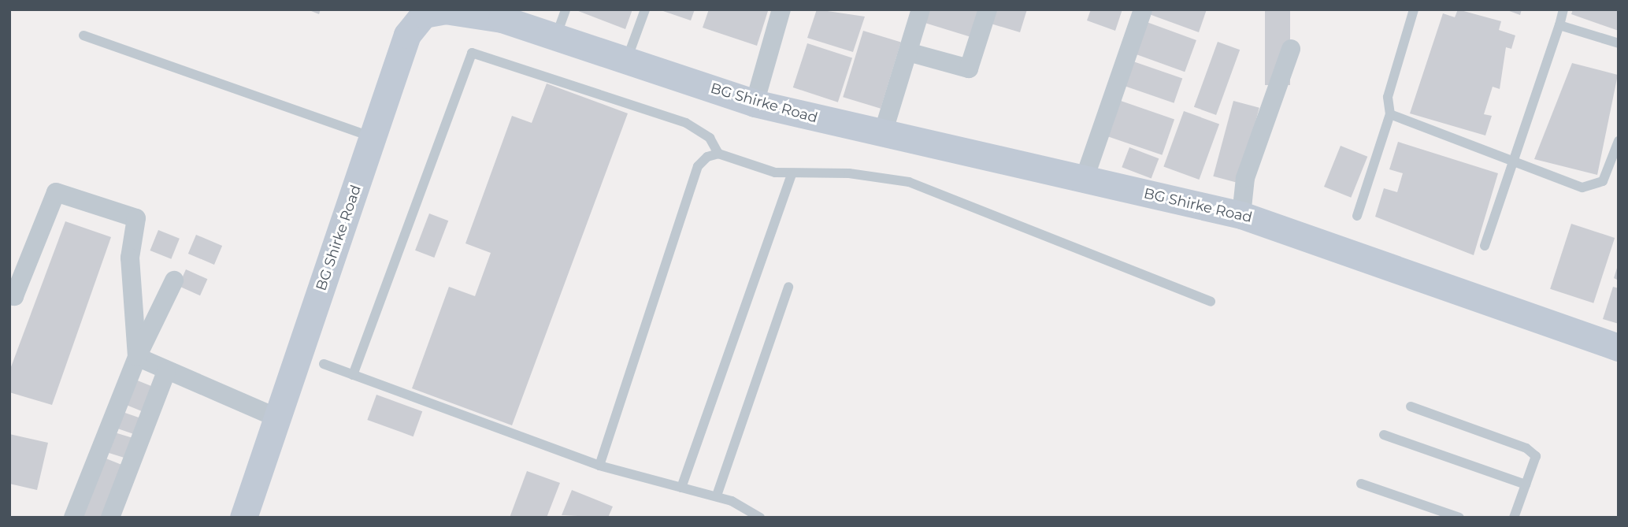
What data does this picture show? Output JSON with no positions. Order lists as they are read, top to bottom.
{
  "streets": {
    "street": ["BG Shirke Road"]
  }
}
